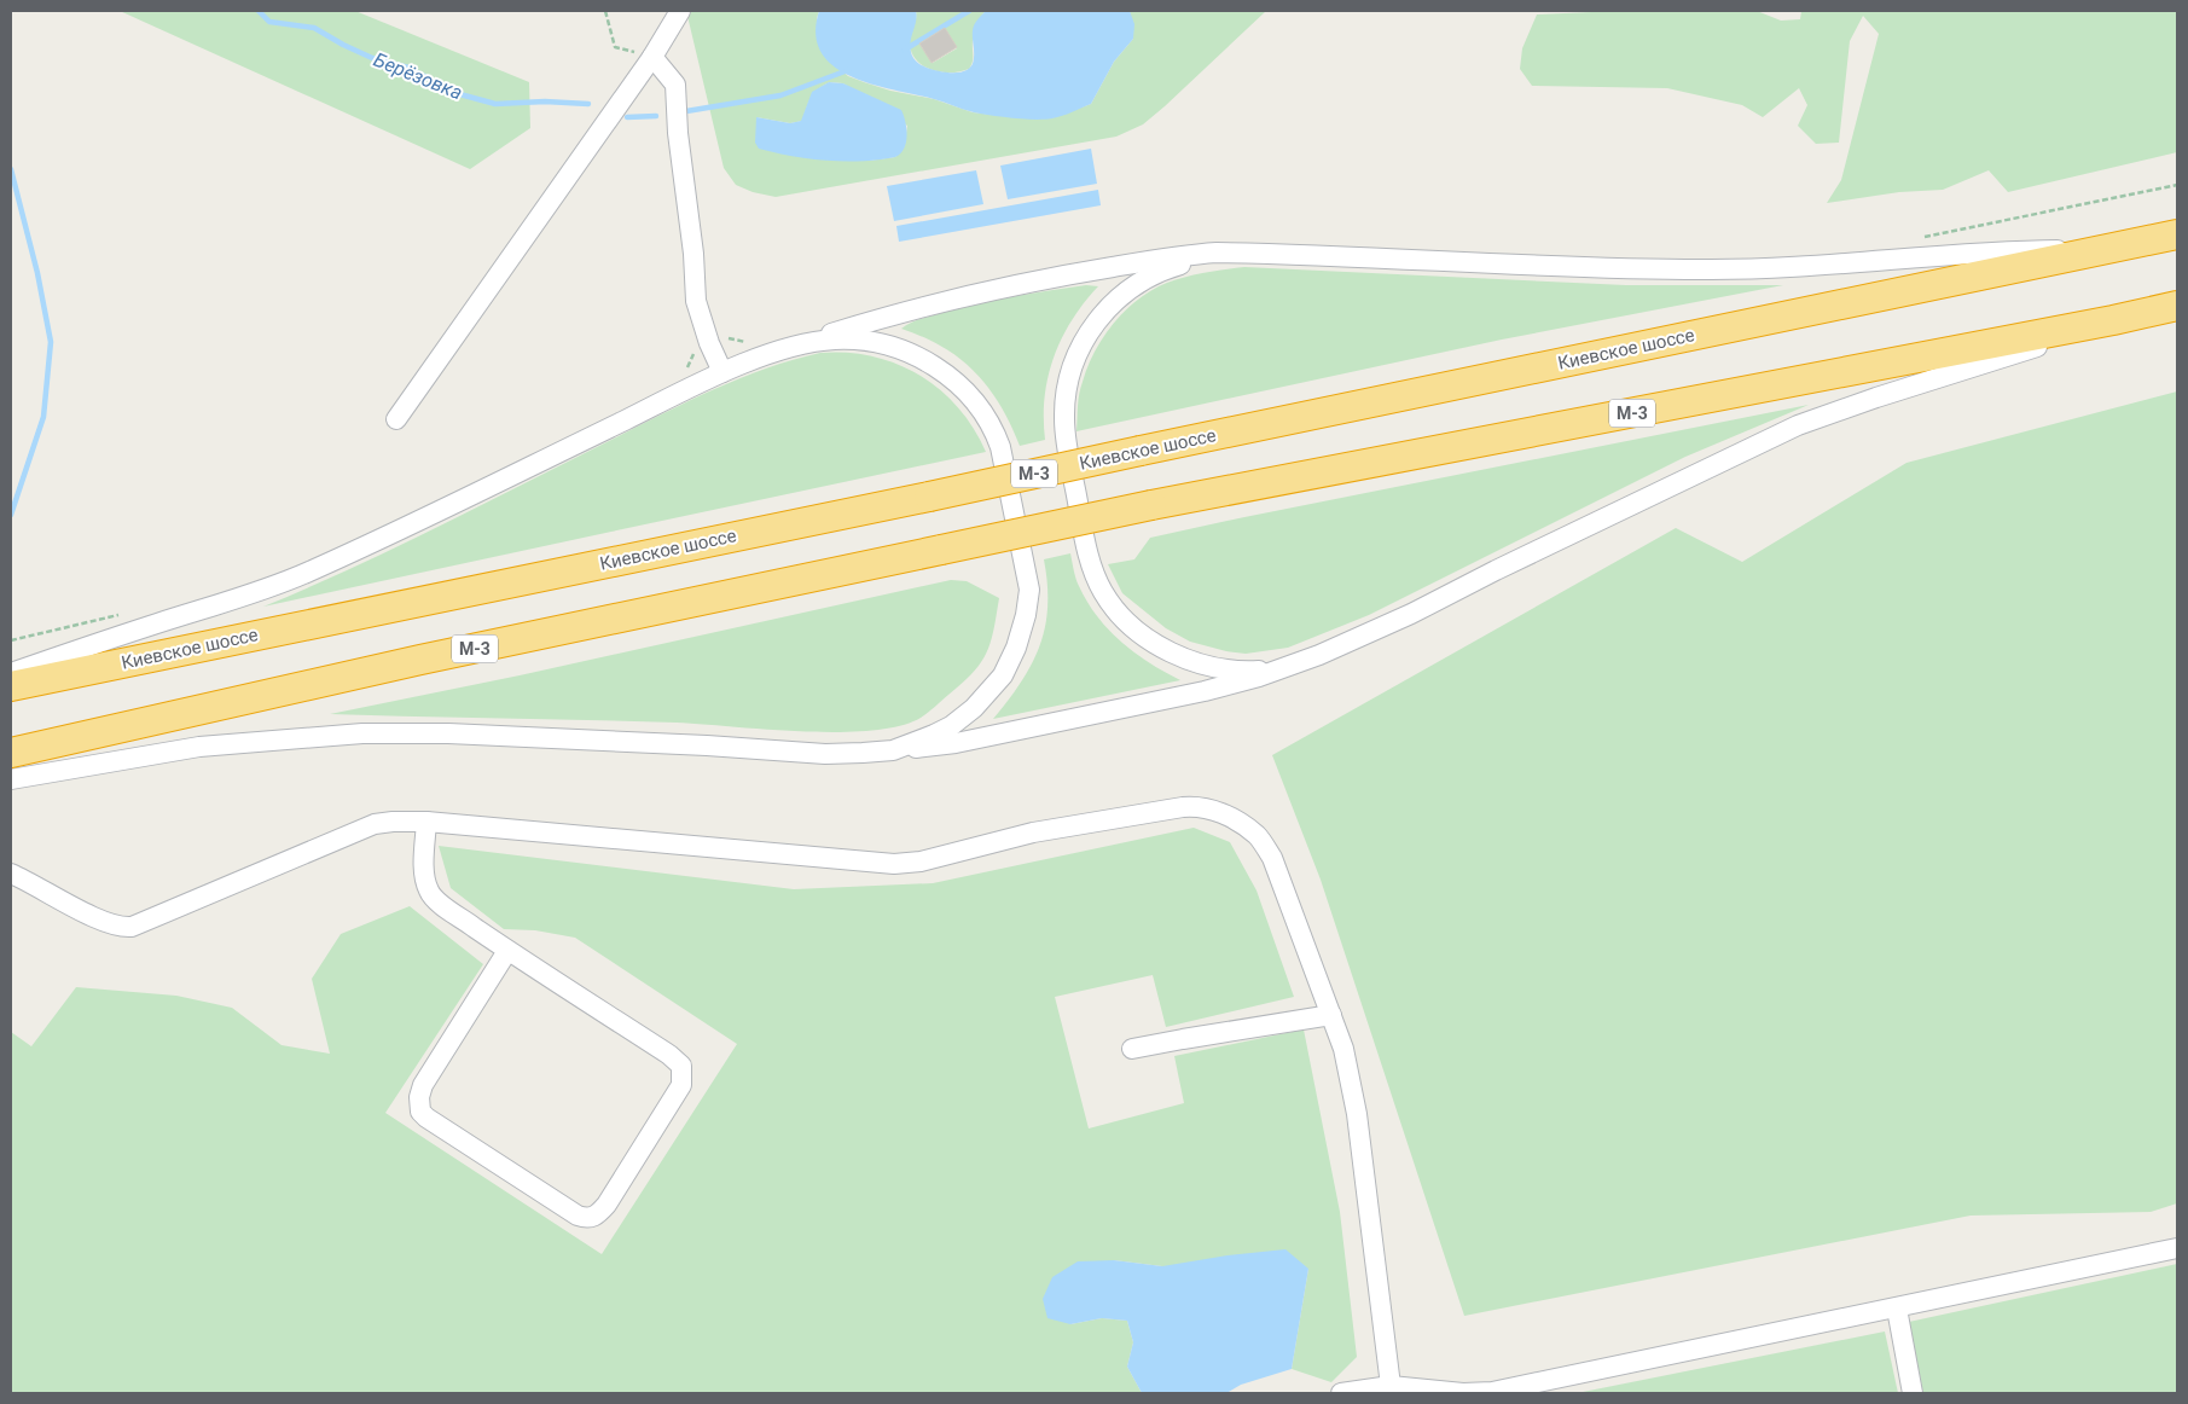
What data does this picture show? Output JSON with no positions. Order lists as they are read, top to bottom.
{
  "streets": {
    "highway": ["Киевское шоссе", "М-3"]
  },
  "water": ["Берёзовка"]
}
